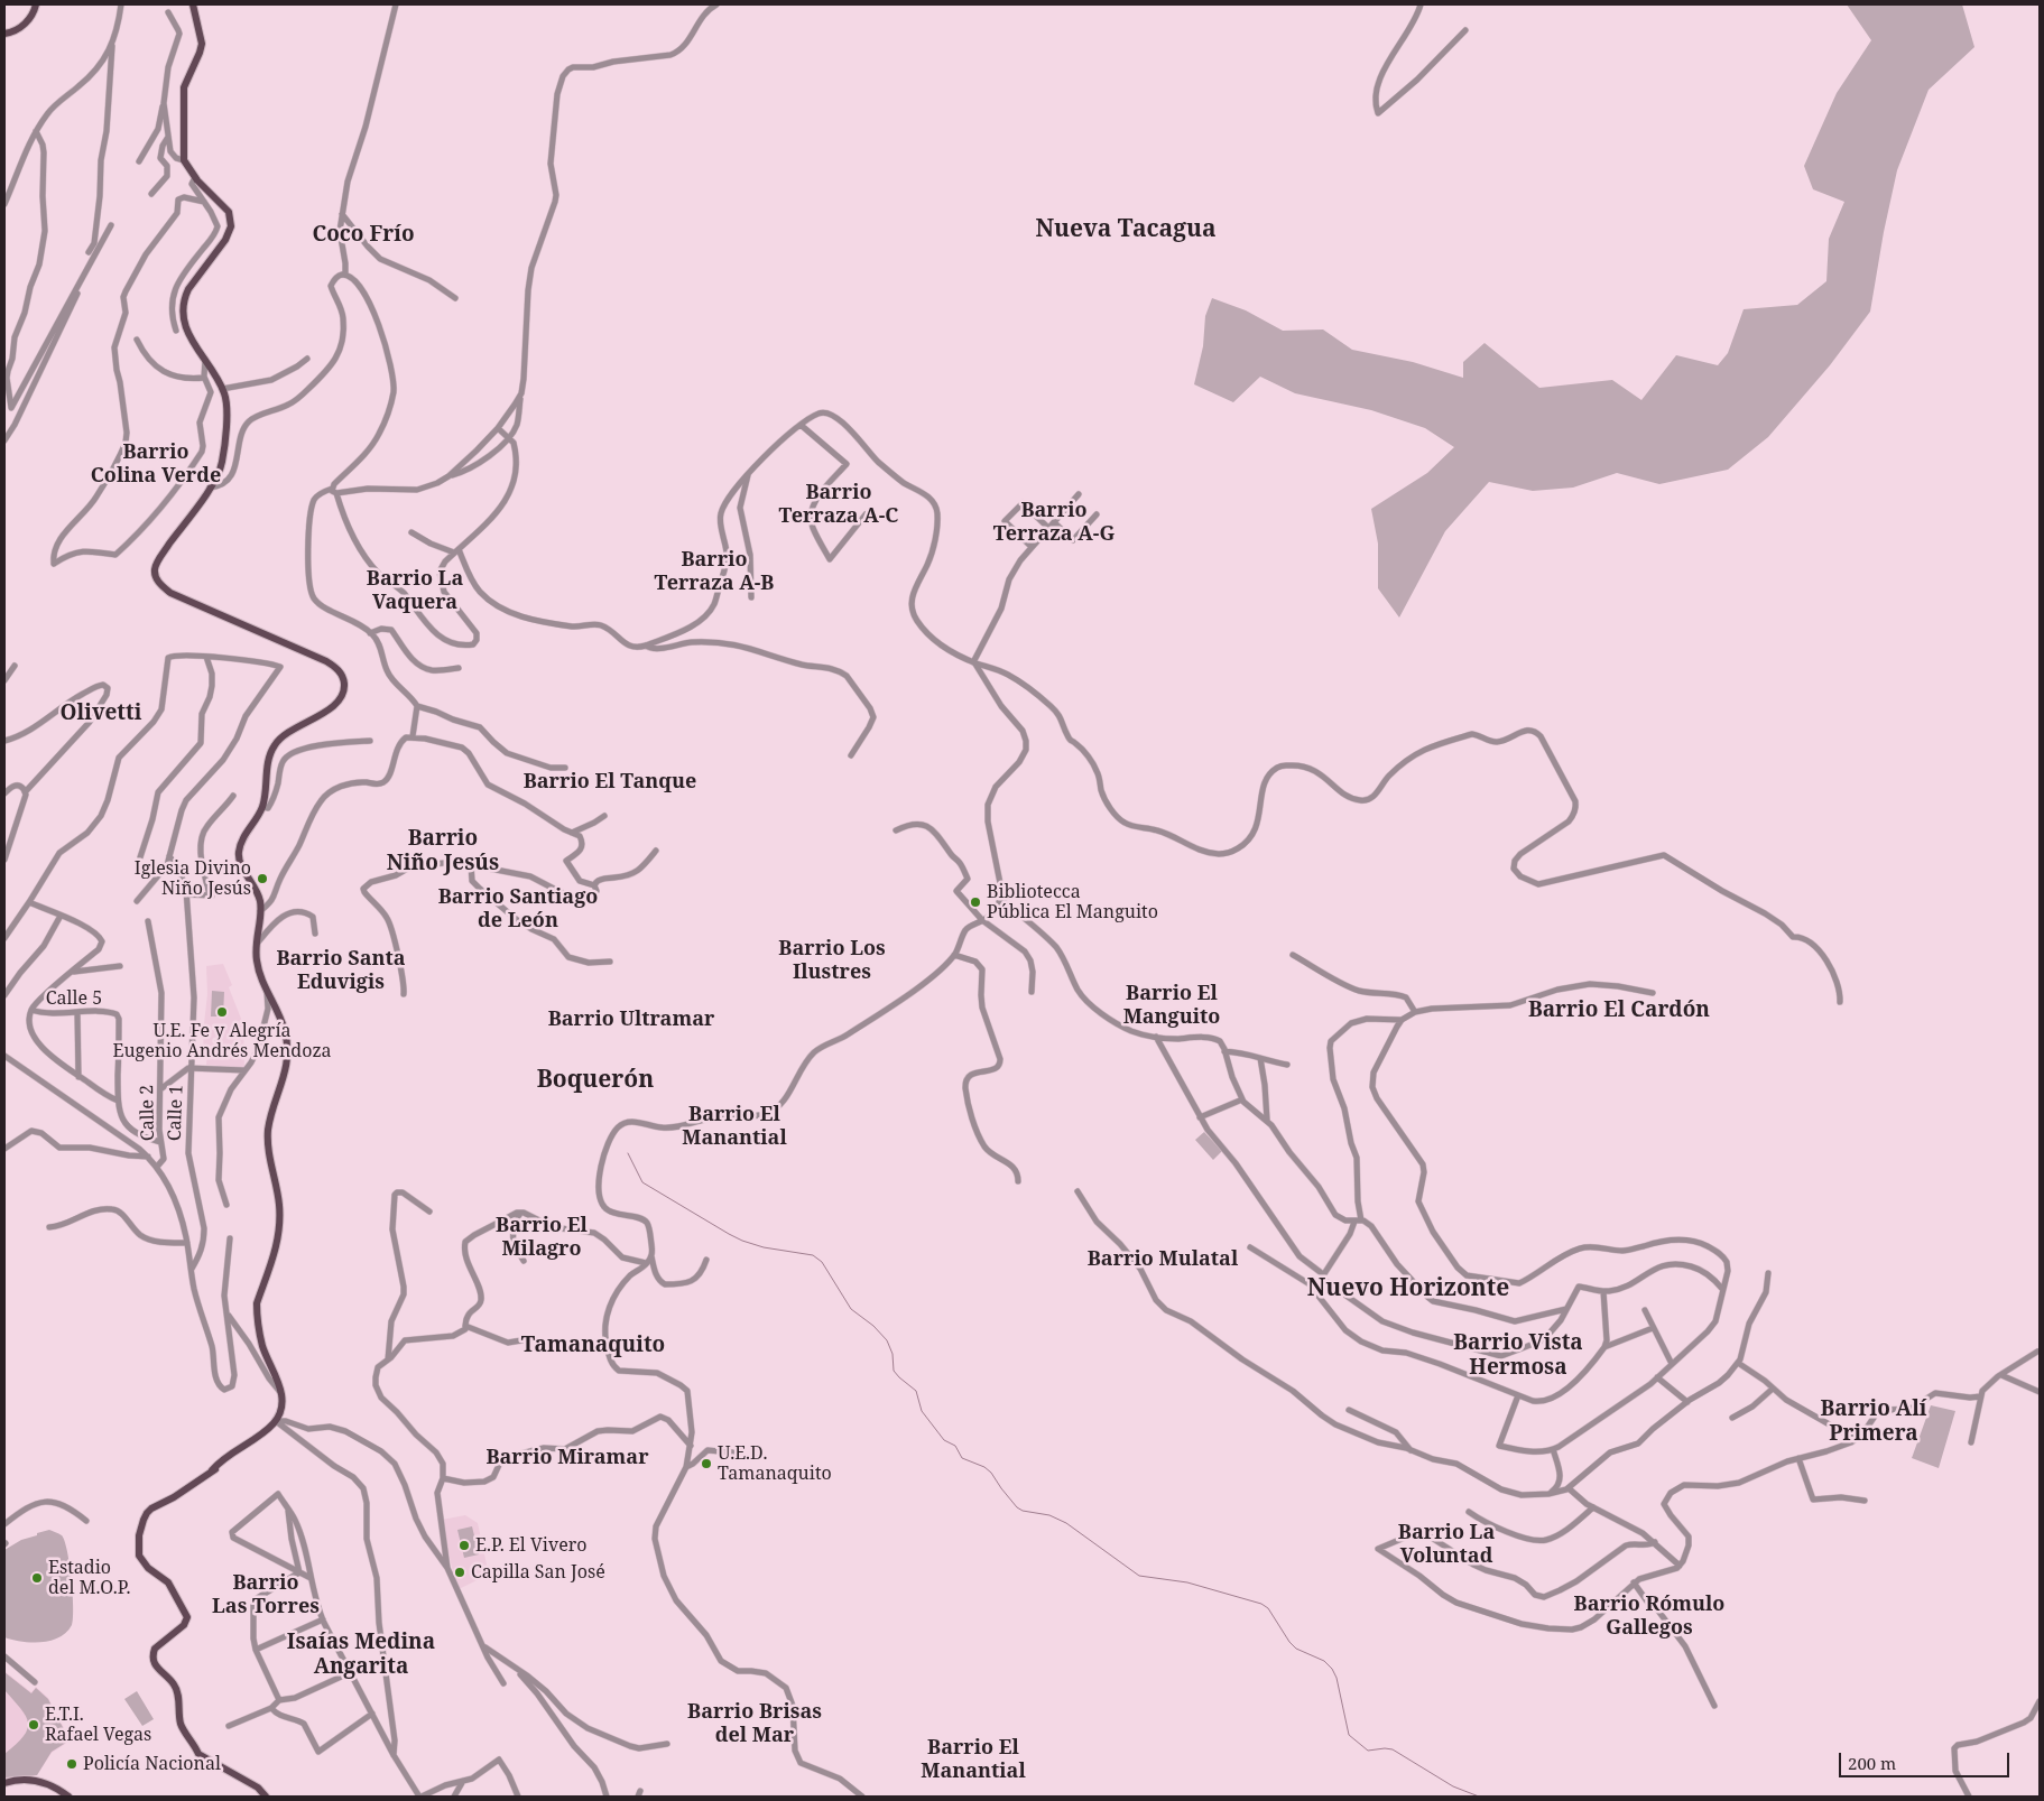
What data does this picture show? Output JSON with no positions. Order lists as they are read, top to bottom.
{
  "streets": {
    "street": ["Calle 5", "Calle 2", "Calle 1"]
  },
  "districts": [
    "Nueva Tacagua",
    "Coco Frío",
    "Barrio Colina Verde",
    "Barrio Terraza A-C",
    "Barrio Terraza A-G",
    "Barrio Terraza A-B",
    "Barrio La Vaquera",
    "Olivetti",
    "Barrio El Tanque",
    "Barrio Niño Jesús",
    "Barrio Santiago de León",
    "Barrio Los Ilustres",
    "Barrio Santa Eduvigis",
    "Barrio El Manguito",
    "Barrio El Cardón",
    "Barrio Ultramar",
    "Boquerón",
    "Barrio El Manantial",
    "Barrio El Milagro",
    "Barrio Mulatal",
    "Nuevo Horizonte",
    "Barrio Vista Hermosa",
    "Tamanaquito",
    "Barrio Alí Primera",
    "Barrio Miramar",
    "Barrio La Voluntad",
    "Barrio Las Torres",
    "Barrio Rómulo Gallegos",
    "Isaías Medina Angarita",
    "Barrio Brisas del Mar",
    "Barrio El Manantial"
  ],
  "places": [
    "Iglesia Divino Niño Jesús",
    "Bibliotecca Pública El Manguito",
    "U.E. Fe y Alegría Eugenio Andrés Mendoza",
    "U.E.D. Tamanaquito",
    "E.P. El Vivero",
    "Capilla San José",
    "Estadio del M.O.P.",
    "E.T.I. Rafael Vegas",
    "Policía Nacional"
  ],
  "scale_bar": "200 m"
}
